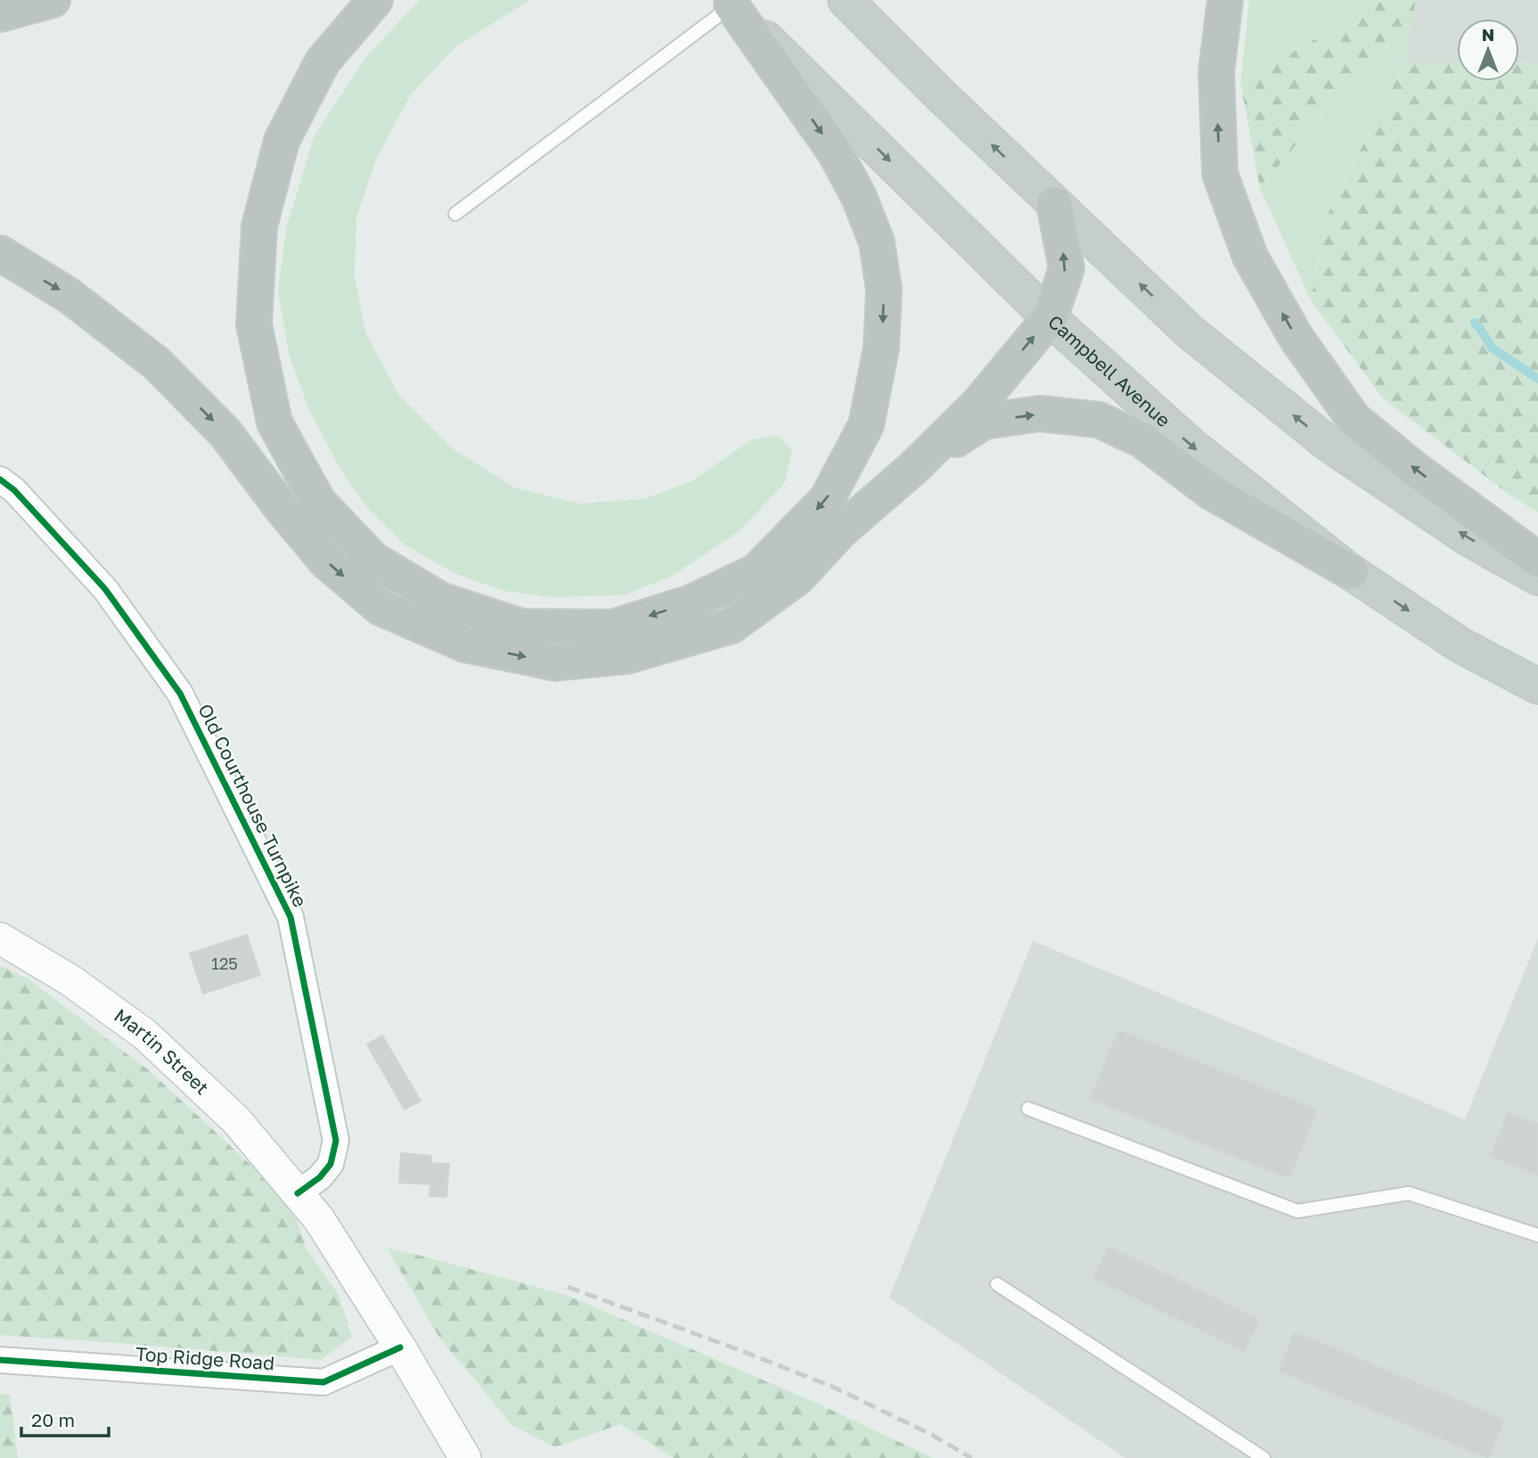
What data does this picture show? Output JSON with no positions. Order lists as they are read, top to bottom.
{
  "streets": {
    "highway": ["Campbell Avenue"],
    "street": ["Old Courthouse Turnpike", "Martin Street", "Top Ridge Road"]
  },
  "crossings": [
    ["Old Courthouse Turnpike", "Martin Street"],
    ["Martin Street", "Top Ridge Road"]
  ],
  "house_numbers": ["125"],
  "scale_bar": "20 m",
  "north": "top"
}
